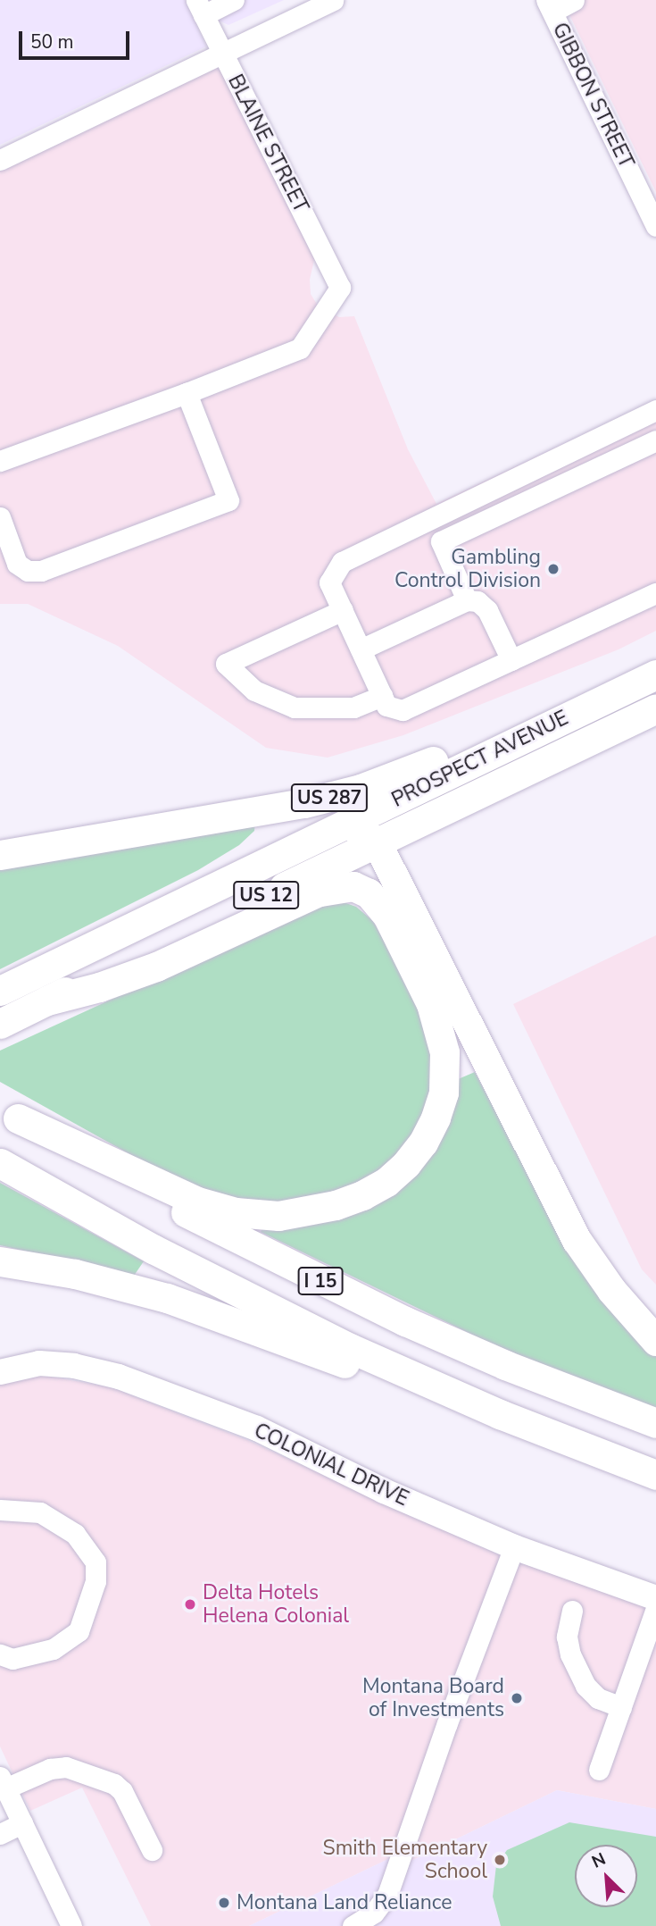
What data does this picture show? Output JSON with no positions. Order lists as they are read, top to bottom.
{
  "streets": {
    "highway": [
      "PROSPECT AVENUE",
      "US 287",
      "US 12",
      "I 15"
    ],
    "main road": ["COLONIAL DRIVE"],
    "street": ["GIBBON STREET", "BLAINE STREET"]
  },
  "crossings": [
    ["PROSPECT AVENUE", "US 287"]
  ],
  "places": [
    "Gambling Control Division",
    "Delta Hotels Helena Colonial",
    "Montana Board of Investments",
    "Smith Elementary School",
    "Montana Land Reliance"
  ],
  "scale_bar": "50 m",
  "north": "top left"
}
